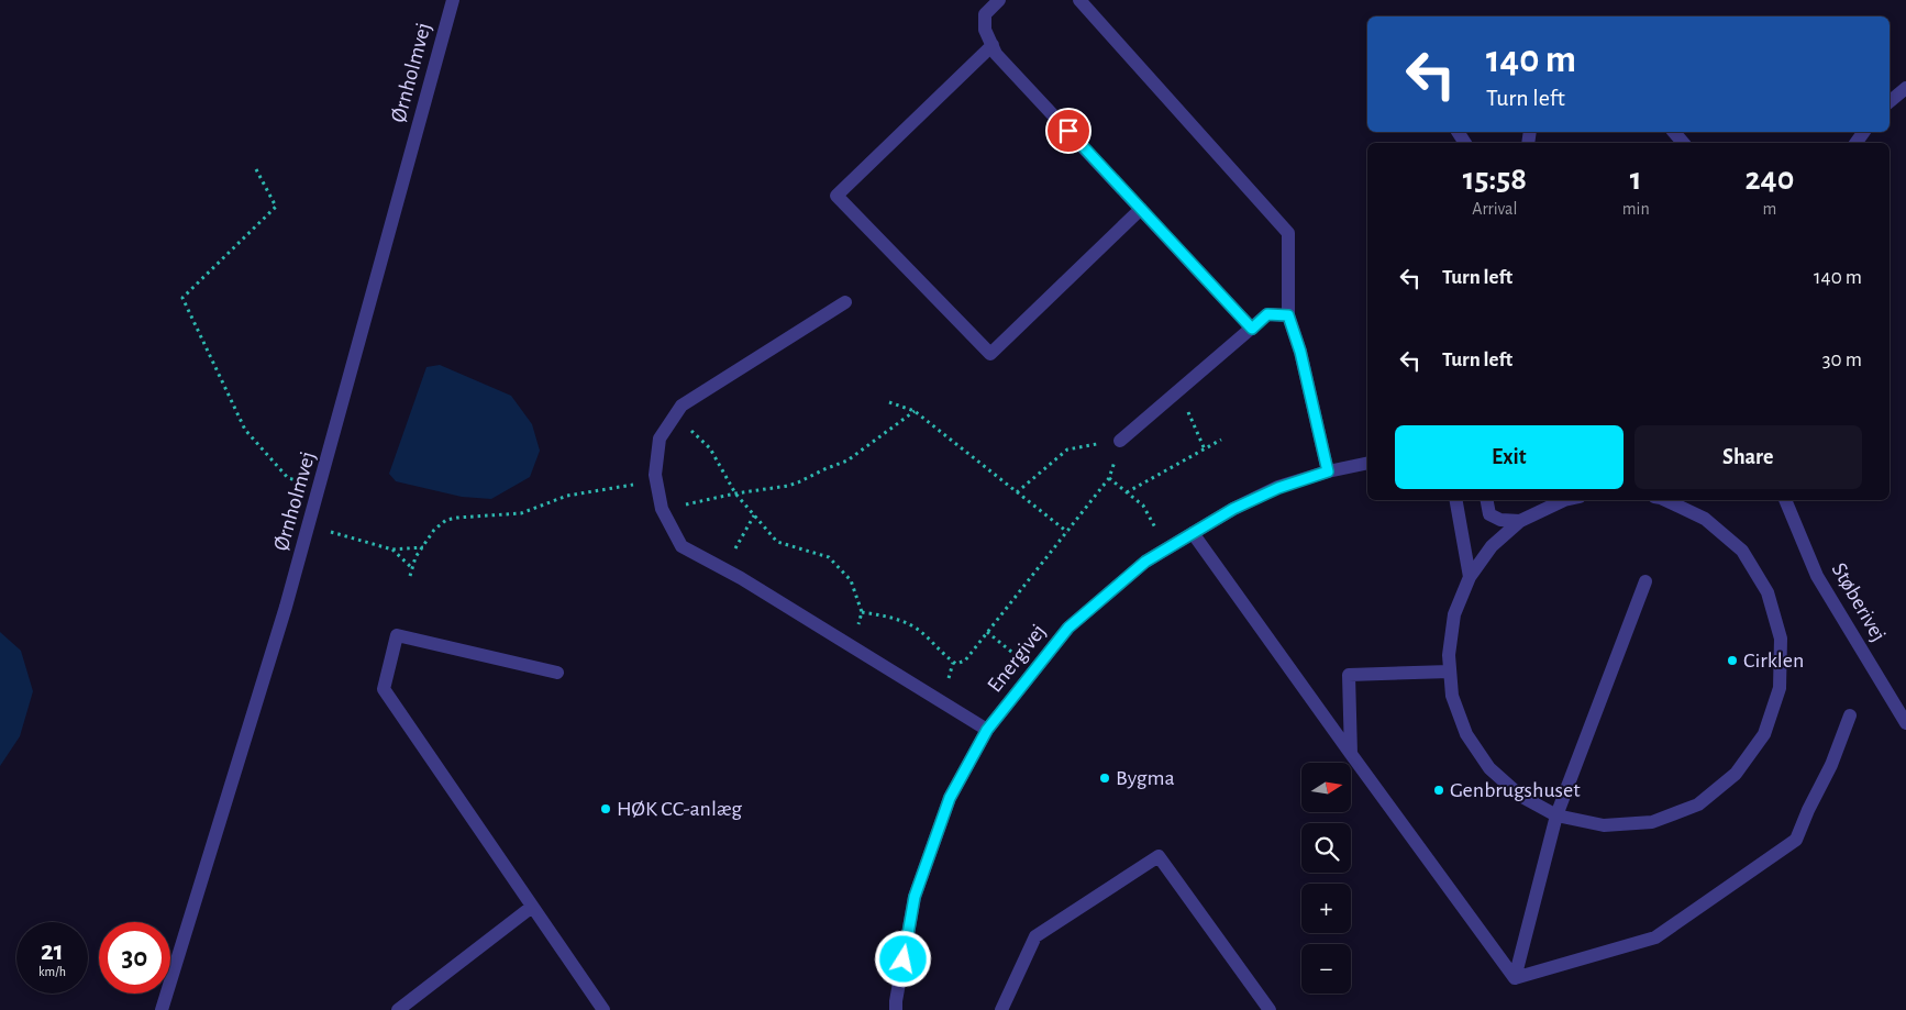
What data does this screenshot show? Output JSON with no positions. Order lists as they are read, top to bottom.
{
  "streets": {
    "street": ["Ørnholmvej", "Støberivej", "Energivej"]
  },
  "places": [
    "Cirklen",
    "Bygma",
    "Genbrugshuset",
    "HØK CC-anlæg"
  ],
  "north": "right",
  "page": {
    "turn": ["140 m", "Turn left"],
    "eta": [
      "15:58",
      "Arrival",
      "1",
      "min",
      "240",
      "m"
    ],
    "list": [
      {
        "name": "Turn left",
        "value": "140 m"
      },
      {
        "name": "Turn left",
        "value": "30 m"
      }
    ],
    "buttons": ["Exit", "Share"],
    "map_buttons": ["+", "−"],
    "speed": "21 km/h",
    "limit": "30"
  }
}
